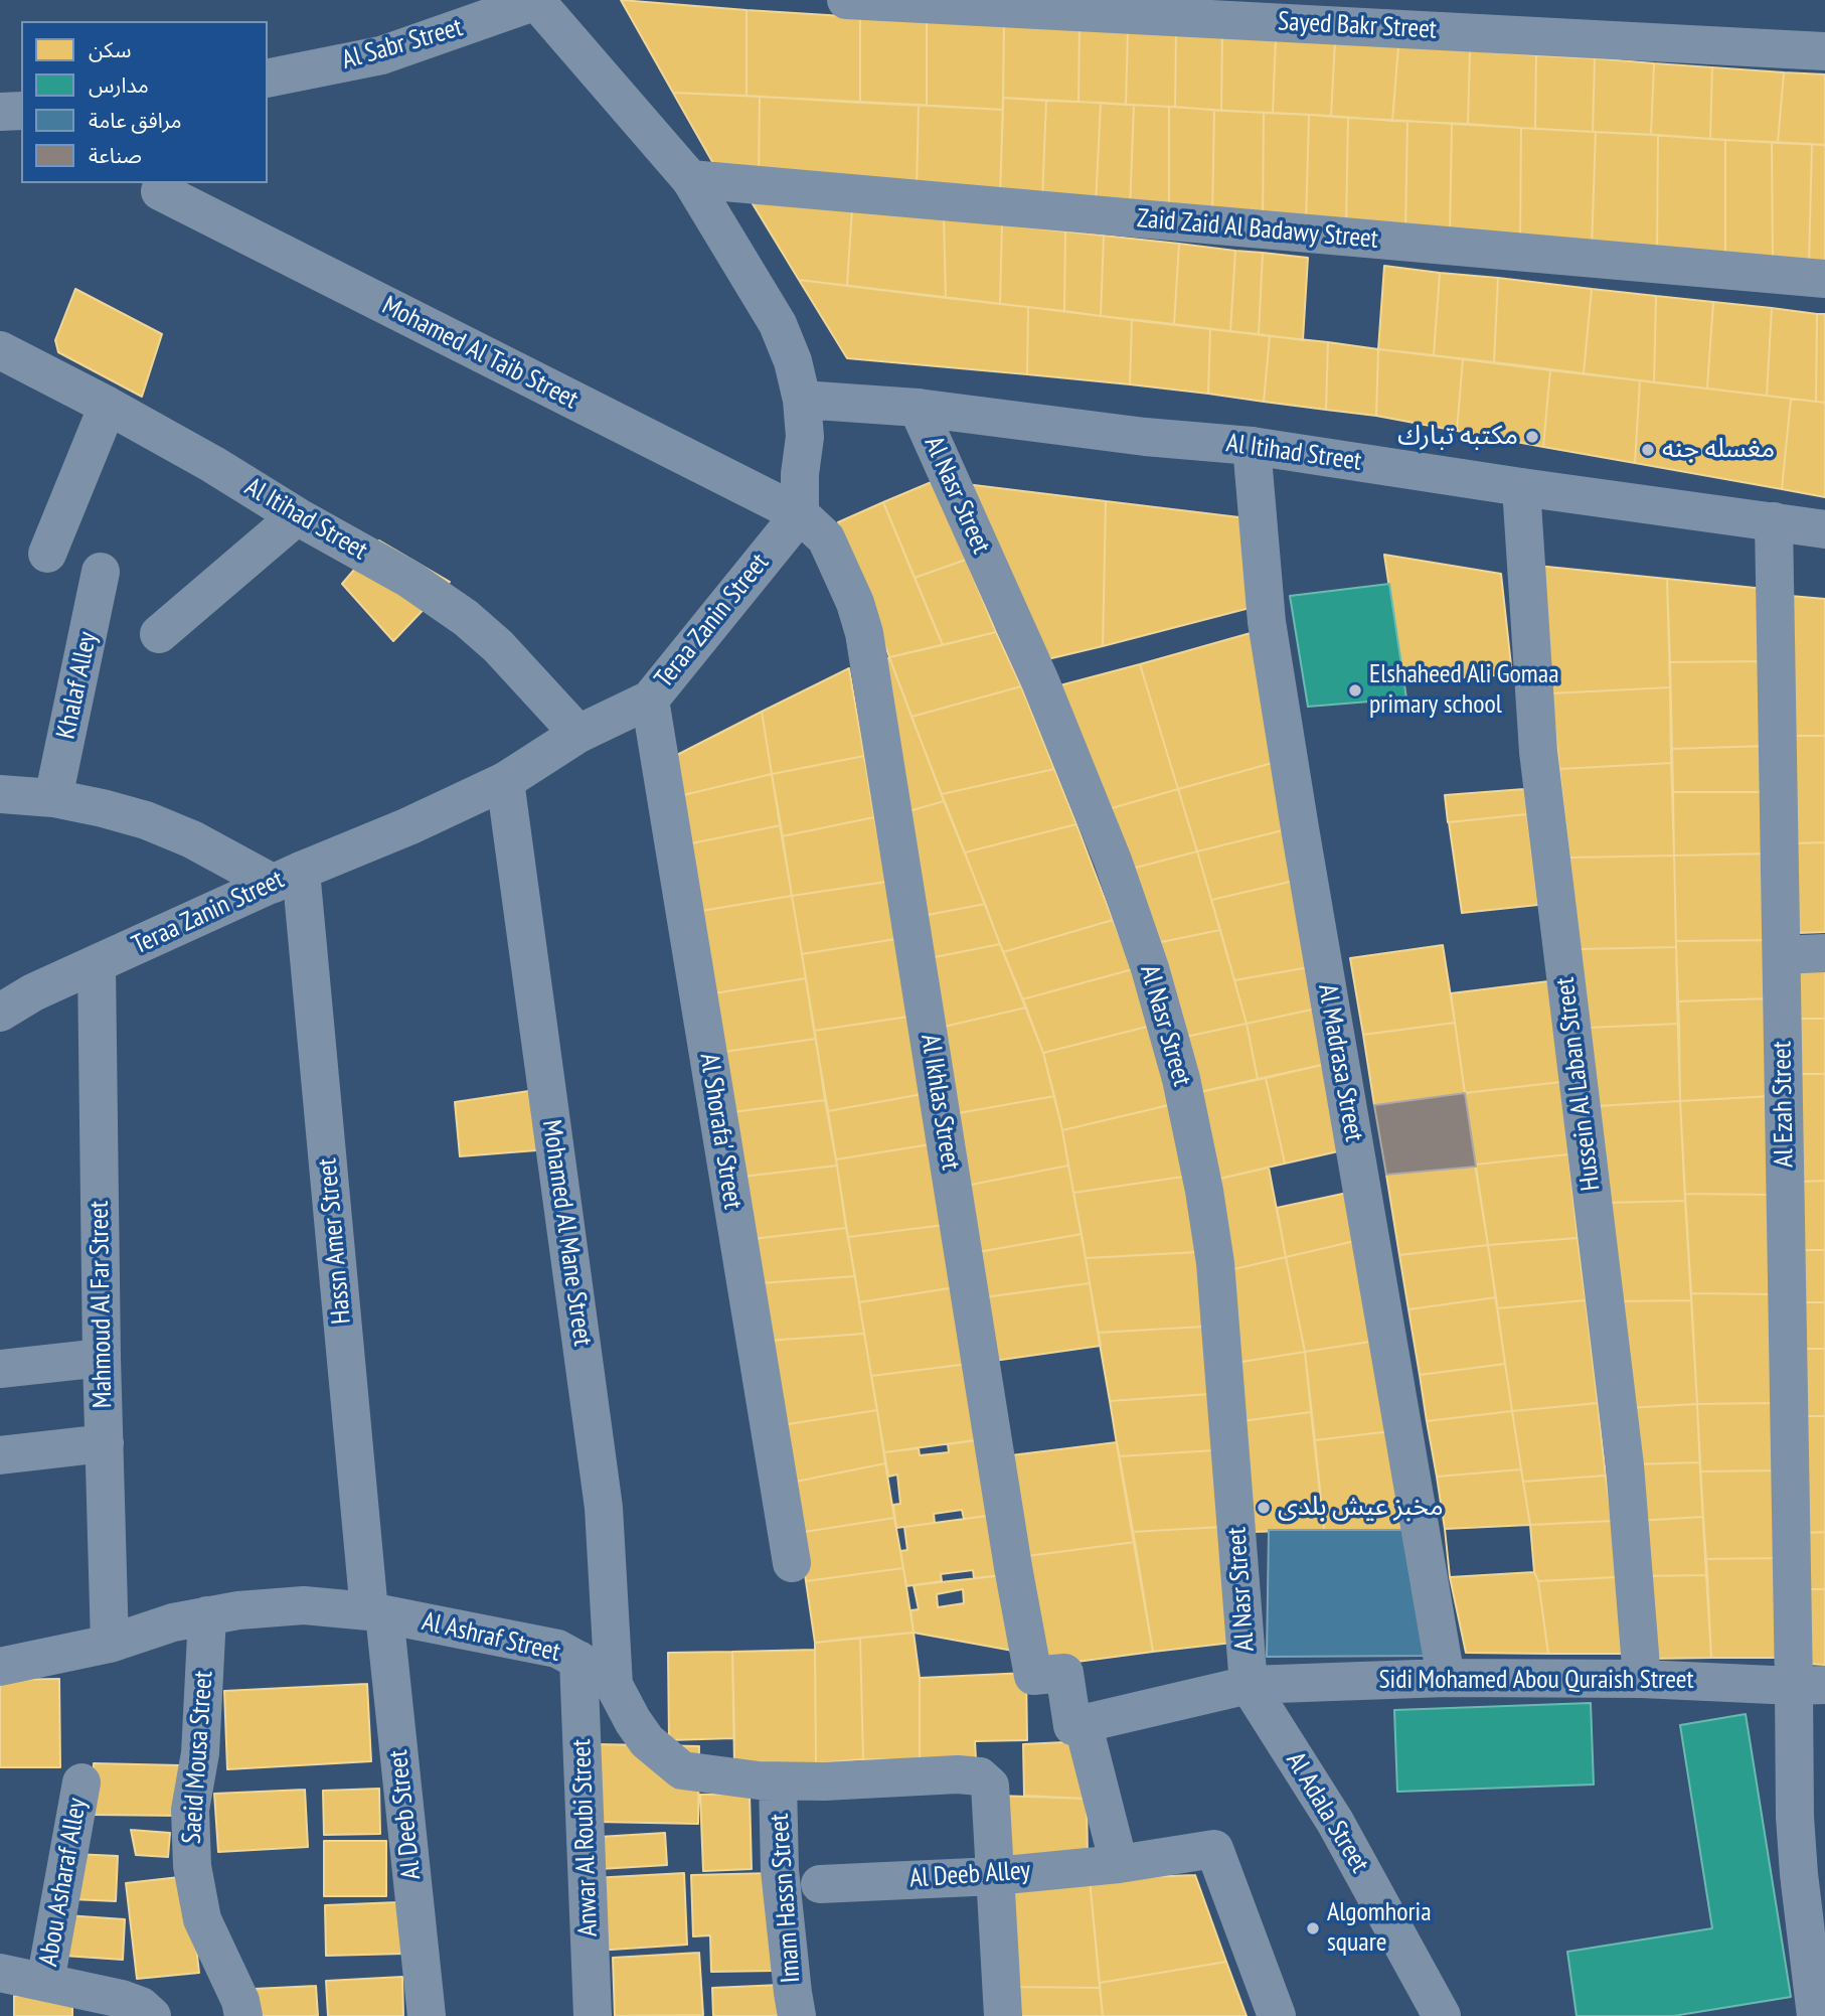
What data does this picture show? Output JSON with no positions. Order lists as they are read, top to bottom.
{
  "streets": {
    "street": [
      "Sayed Bakr Street",
      "Al Sabr Street",
      "Zaid Zaid Al Badawy Street",
      "Mohamed Al Taib Street",
      "Al Itihad Street",
      "Al Nasr Street",
      "Teraa Zanin Street",
      "Khalaf Alley",
      "Al Madrasa Street",
      "Hussein Al Laban Street",
      "Al Ikhlas Street",
      "Al Ezah Street",
      "Al Shorafa' Street",
      "Mohamed Al Mane Street",
      "Hassn Amer Street",
      "Mahmoud Al Far Street",
      "Al Ashraf Street",
      "Sidi Mohamed Abou Quraish Street",
      "Saeid Mousa Street",
      "Al Adala Street",
      "Al Deeb Street",
      "Anwar Al Roubi Street",
      "Al Deeb Alley",
      "Abou Asharaf Alley",
      "Imam Hassn Street"
    ]
  },
  "crossings": [
    ["Mohamed Al Taib Street", "Teraa Zanin Street"],
    ["Mohamed Al Taib Street", "Al Ikhlas Street"],
    ["Al Itihad Street", "Al Nasr Street"],
    ["Al Itihad Street", "Teraa Zanin Street"],
    ["Al Itihad Street", "Al Madrasa Street"],
    ["Al Itihad Street", "Hussein Al Laban Street"],
    ["Al Itihad Street", "Al Ezah Street"],
    ["Al Nasr Street", "Sidi Mohamed Abou Quraish Street"],
    ["Al Nasr Street", "Al Adala Street"],
    ["Teraa Zanin Street", "Al Ikhlas Street"],
    ["Teraa Zanin Street", "Al Shorafa' Street"],
    ["Teraa Zanin Street", "Mohamed Al Mane Street"],
    ["Teraa Zanin Street", "Hassn Amer Street"],
    ["Teraa Zanin Street", "Mahmoud Al Far Street"],
    ["Al Madrasa Street", "Sidi Mohamed Abou Quraish Street"],
    ["Hussein Al Laban Street", "Sidi Mohamed Abou Quraish Street"],
    ["Al Ezah Street", "Sidi Mohamed Abou Quraish Street"],
    ["Mohamed Al Mane Street", "Al Ashraf Street"],
    ["Hassn Amer Street", "Al Ashraf Street"],
    ["Hassn Amer Street", "Al Deeb Street"],
    ["Mahmoud Al Far Street", "Al Ashraf Street"],
    ["Al Ashraf Street", "Saeid Mousa Street"],
    ["Al Ashraf Street", "Al Deeb Street"],
    ["Al Ashraf Street", "Anwar Al Roubi Street"],
    ["Al Ashraf Street", "Al Deeb Alley"],
    ["Al Ashraf Street", "Imam Hassn Street"],
    ["Sidi Mohamed Abou Quraish Street", "Al Adala Street"]
  ],
  "places": [
    "مكتبه تبارك",
    "مغسله جنه",
    "Elshaheed Ali Gomaa primary school",
    "مخبز عيش بلدى",
    "Algomhoria square"
  ],
  "legend": [
    "سكن",
    "مدارس",
    "مرافق عامة",
    "صناعة"
  ]
}
